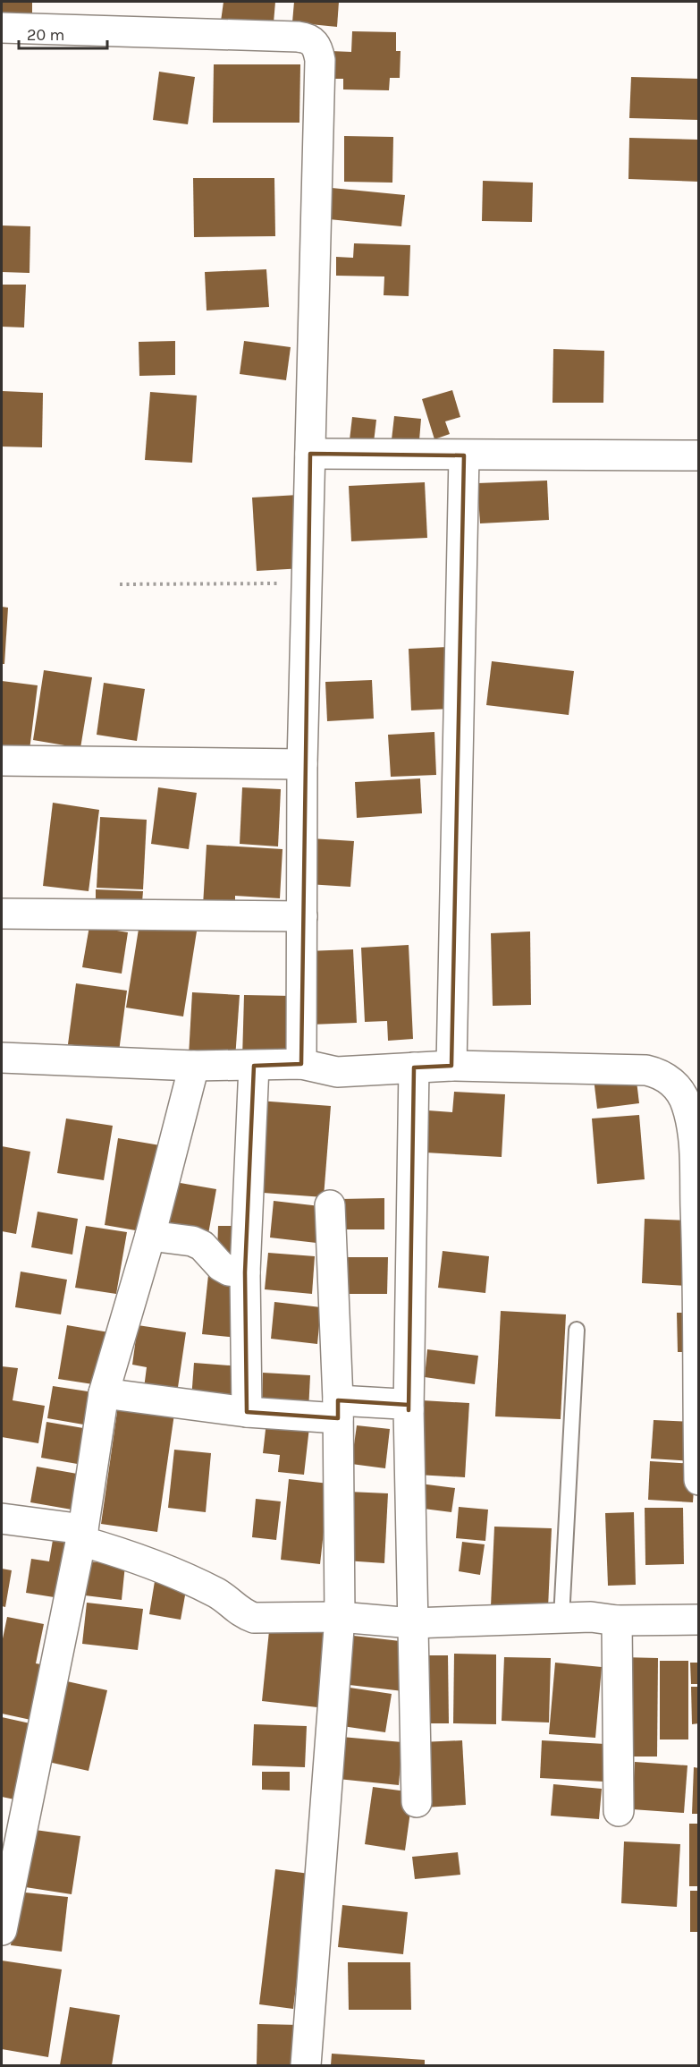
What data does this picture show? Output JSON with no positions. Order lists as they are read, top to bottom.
{
  "scale_bar": "20 m"
}
